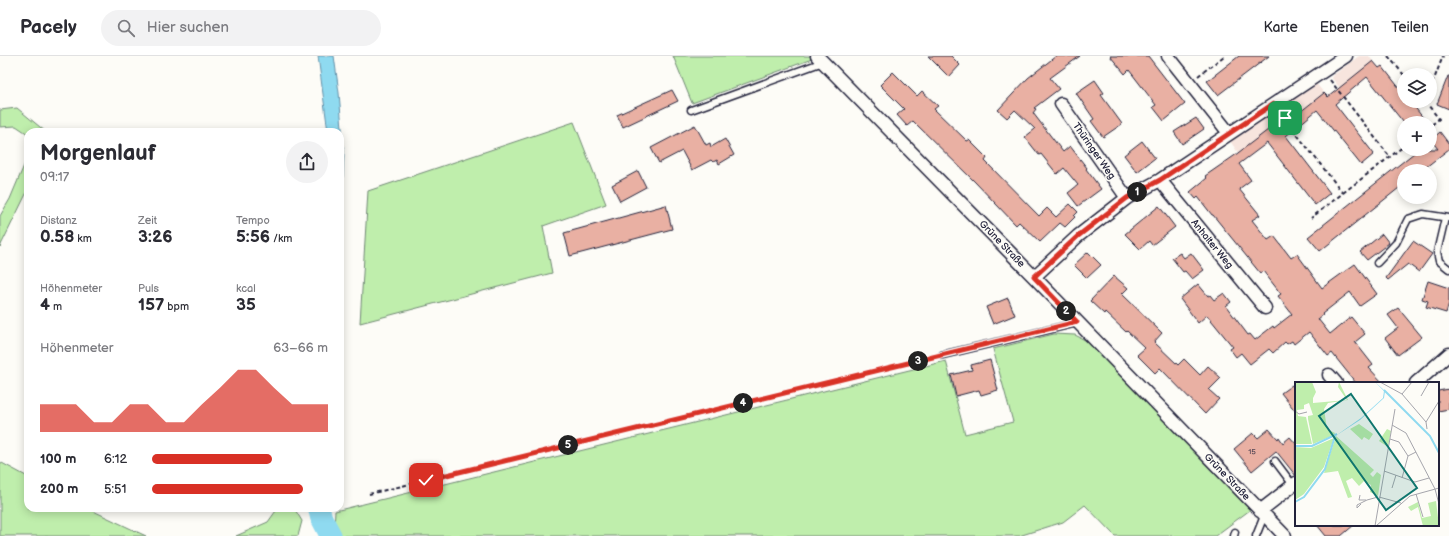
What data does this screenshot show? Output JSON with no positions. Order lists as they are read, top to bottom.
{
  "streets": {
    "street": ["Thüringer Weg", "Grüne Straße", "Anhalter Weg"]
  },
  "house_numbers": ["15"],
  "page": {
    "header": "Pacely",
    "search": "Hier suchen",
    "nav": ["Karte", "Ebenen", "Teilen"],
    "map_buttons": ["+", "−"],
    "heading": ["Morgenlauf", "09:17"],
    "pins": [
      "1",
      "2",
      "3",
      "4",
      "5"
    ],
    "stats": [
      ["Distanz", "0.58 km"],
      ["Zeit", "3:26"],
      ["Tempo", "5:56 /km"],
      ["Höhenmeter", "4 m"],
      ["Puls", "157 bpm"],
      ["kcal", "35"]
    ],
    "chart": ["Höhenmeter", "63–66 m"],
    "list": [
      {
        "name": "100 m",
        "note": "6:12"
      },
      {
        "name": "200 m",
        "note": "5:51"
      }
    ]
  }
}
